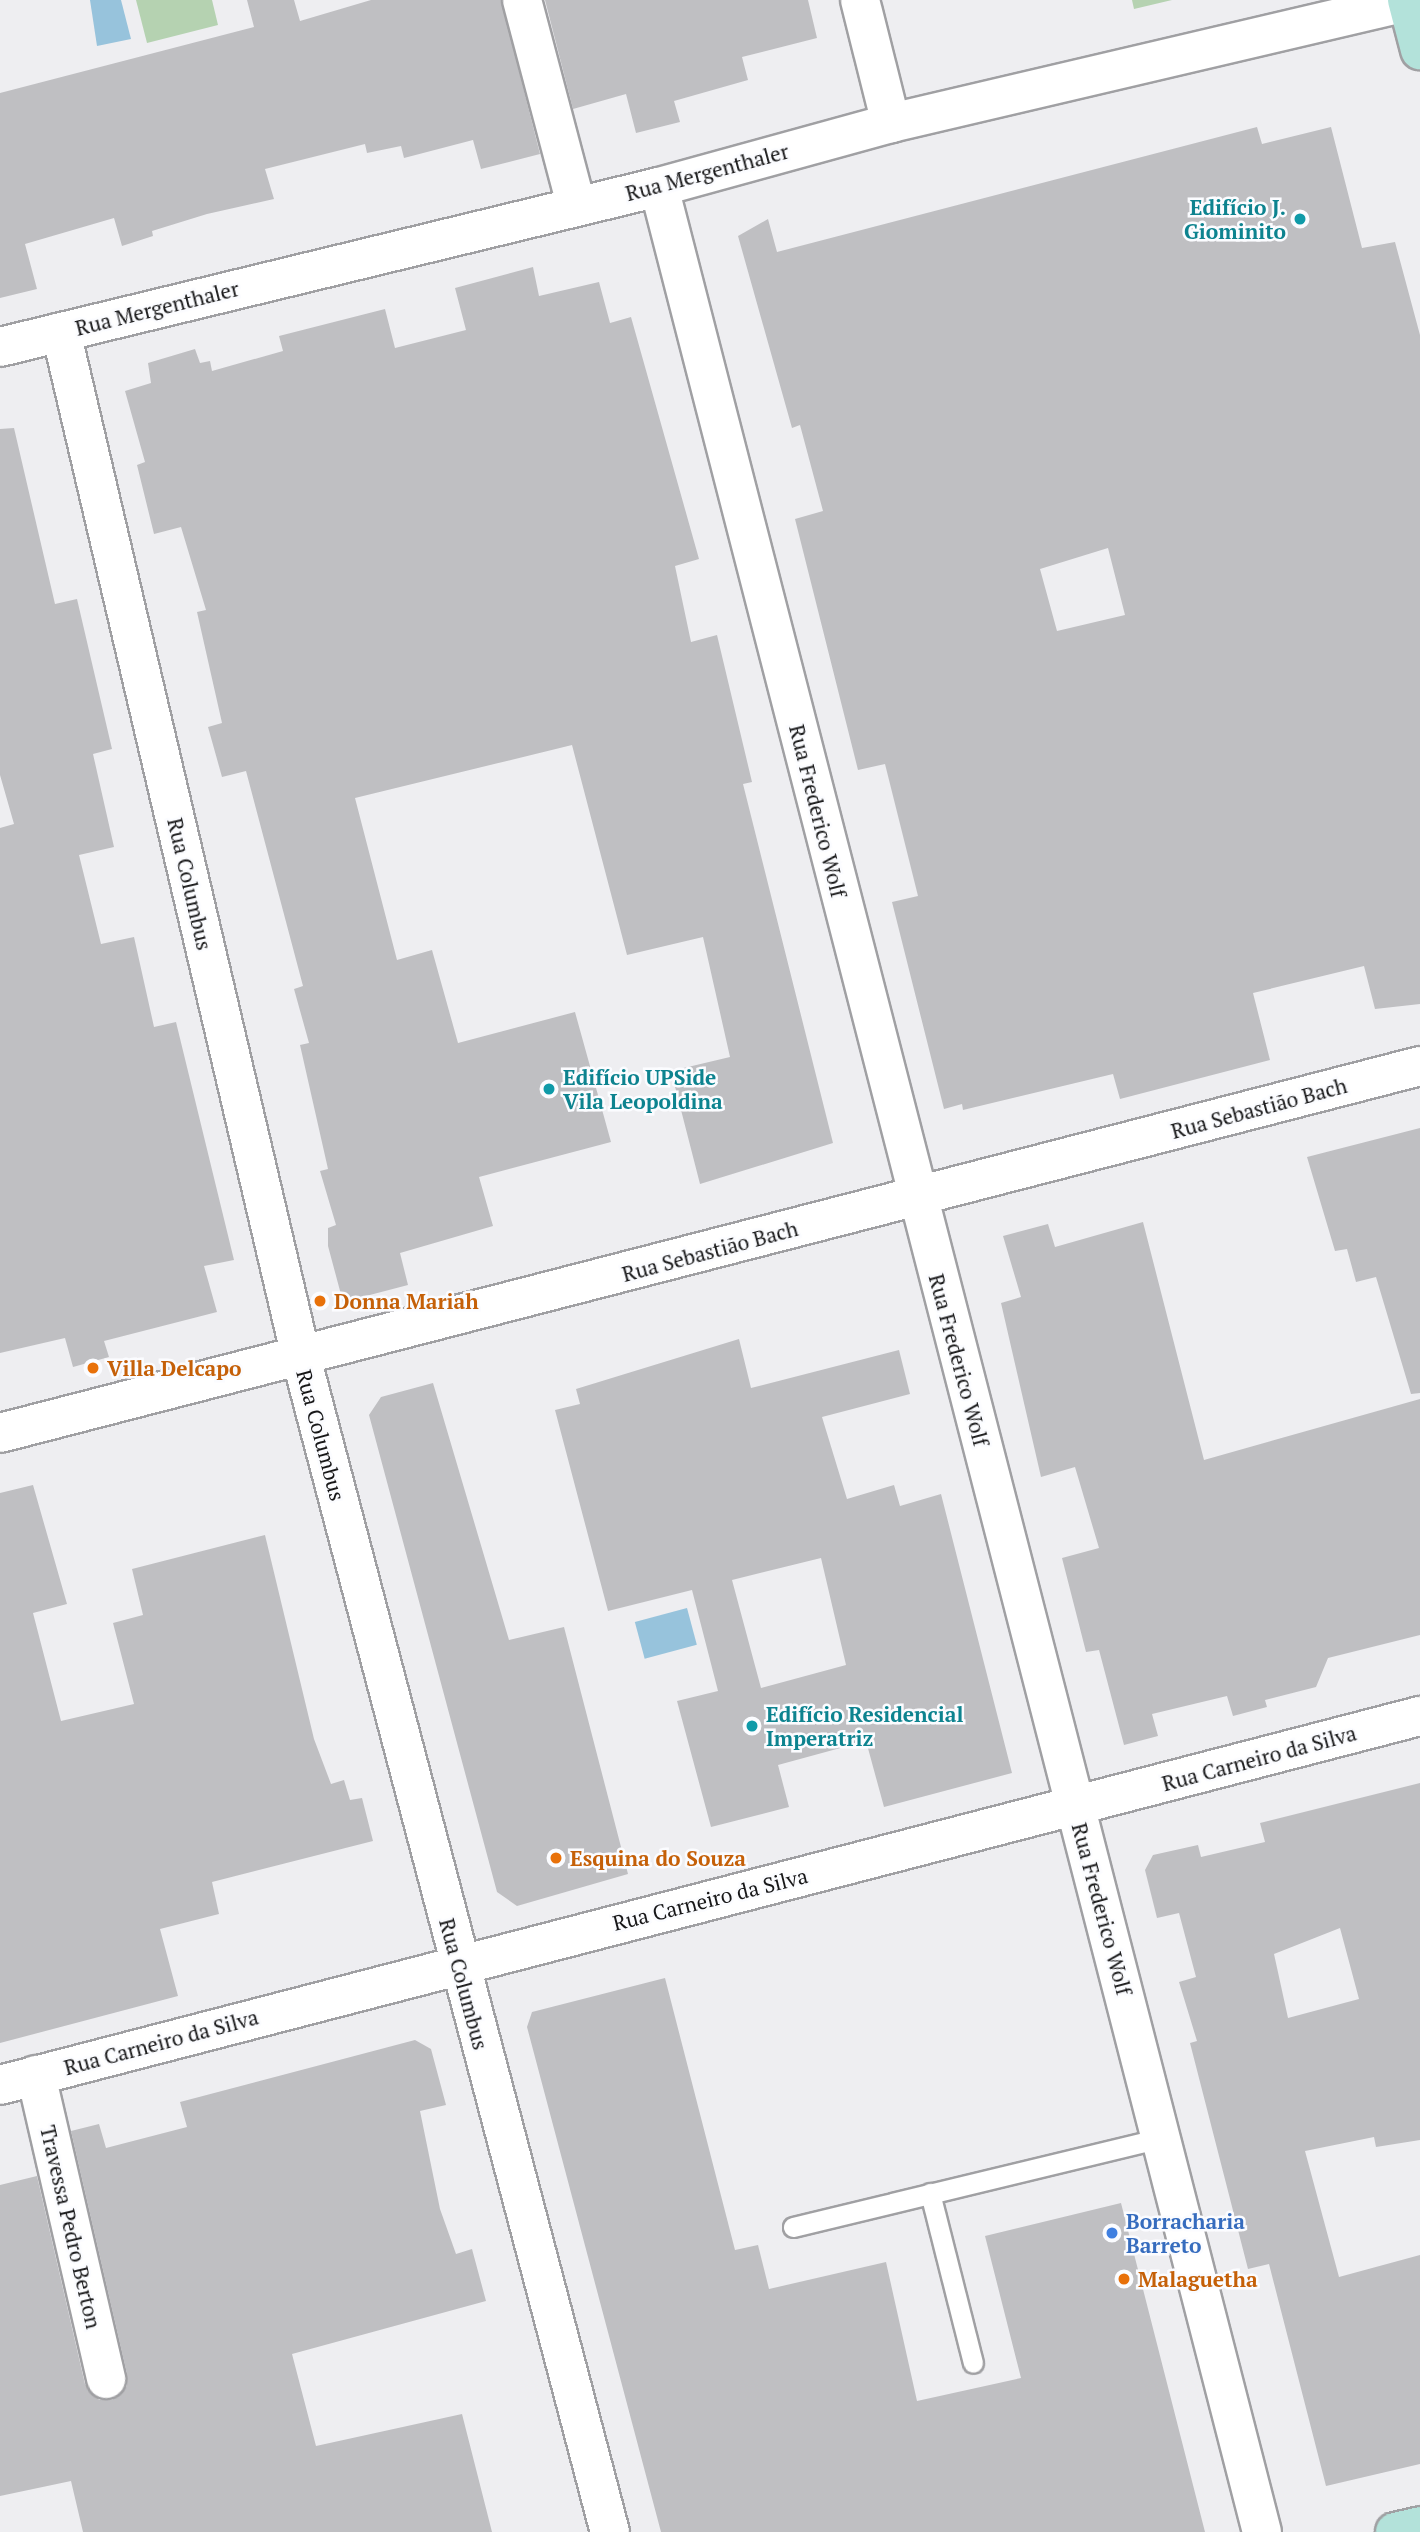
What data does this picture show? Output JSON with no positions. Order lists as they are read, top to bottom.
{
  "streets": {
    "street": [
      "Rua Mergenthaler",
      "Rua Frederico Wolf",
      "Rua Columbus",
      "Rua Sebastião Bach",
      "Rua Carneiro da Silva",
      "Travessa Pedro Berton"
    ]
  },
  "crossings": [
    ["Rua Mergenthaler", "Rua Frederico Wolf"],
    ["Rua Mergenthaler", "Rua Columbus"],
    ["Rua Frederico Wolf", "Rua Sebastião Bach"],
    ["Rua Frederico Wolf", "Rua Carneiro da Silva"],
    ["Rua Columbus", "Rua Sebastião Bach"],
    ["Rua Columbus", "Rua Carneiro da Silva"],
    ["Rua Carneiro da Silva", "Travessa Pedro Berton"]
  ],
  "places": [
    "Edifício J. Giominito",
    "Edifício UPSide Vila Leopoldina",
    "Donna Mariah",
    "Villa Delcapo",
    "Edifício Residencial Imperatriz",
    "Esquina do Souza",
    "Borracharia Barreto",
    "Malaguetha"
  ]
}
